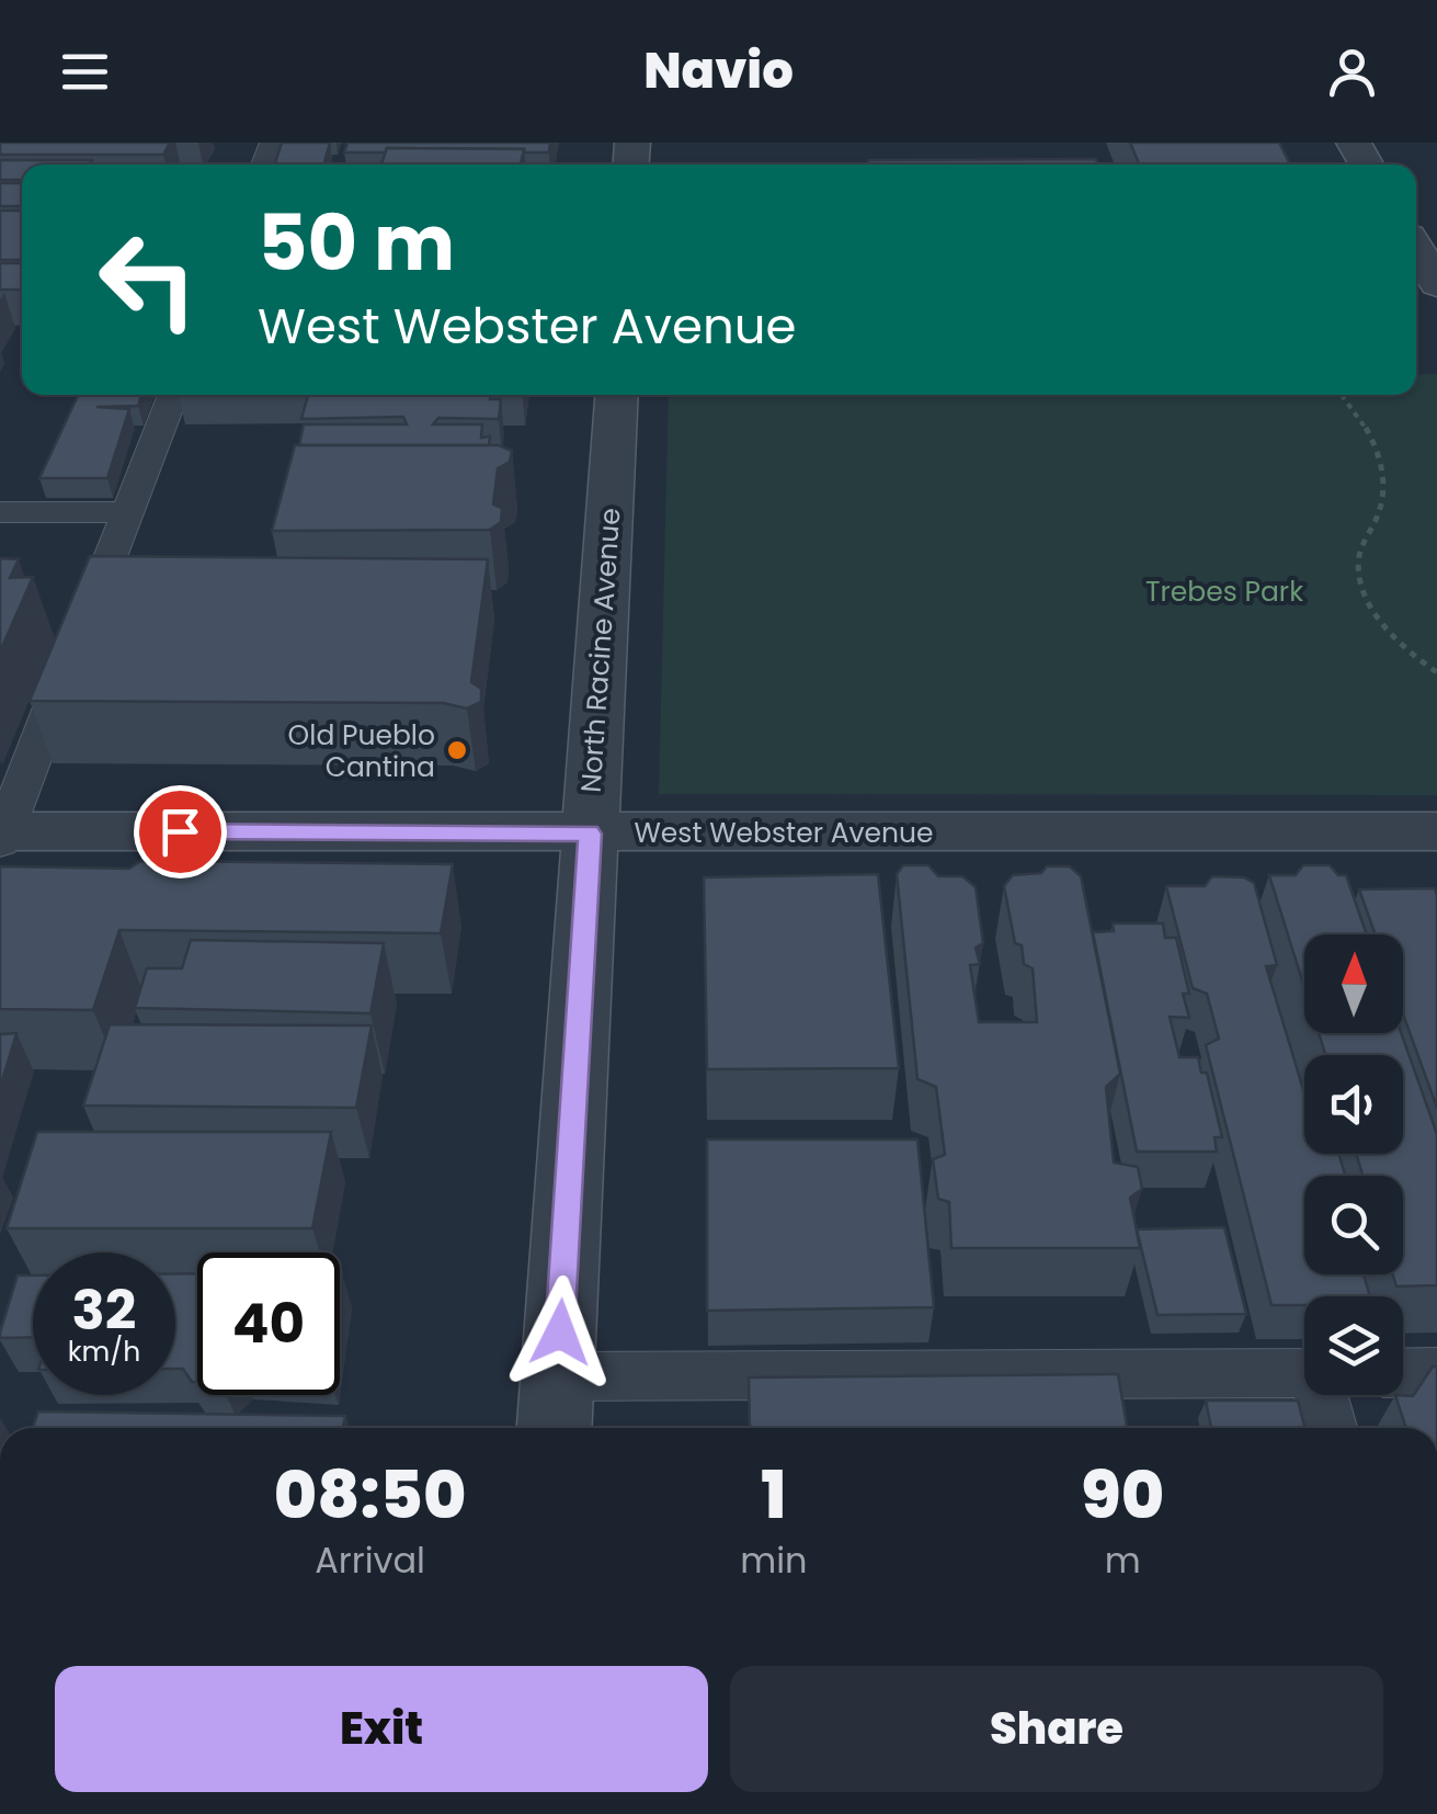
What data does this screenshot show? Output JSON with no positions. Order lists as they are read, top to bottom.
{
  "streets": {
    "street": ["North Racine Avenue", "West Webster Avenue"]
  },
  "crossings": [
    ["North Racine Avenue", "West Webster Avenue"]
  ],
  "parks": ["Trebes Park"],
  "places": ["Old Pueblo Cantina"],
  "north": "top",
  "page": {
    "header": "Navio",
    "turn": ["50 m", "West Webster Avenue"],
    "speed": "32 km/h",
    "limit": "40",
    "eta": [
      "08:50",
      "Arrival",
      "1",
      "min",
      "90",
      "m"
    ],
    "buttons": ["Exit", "Share"]
  }
}
